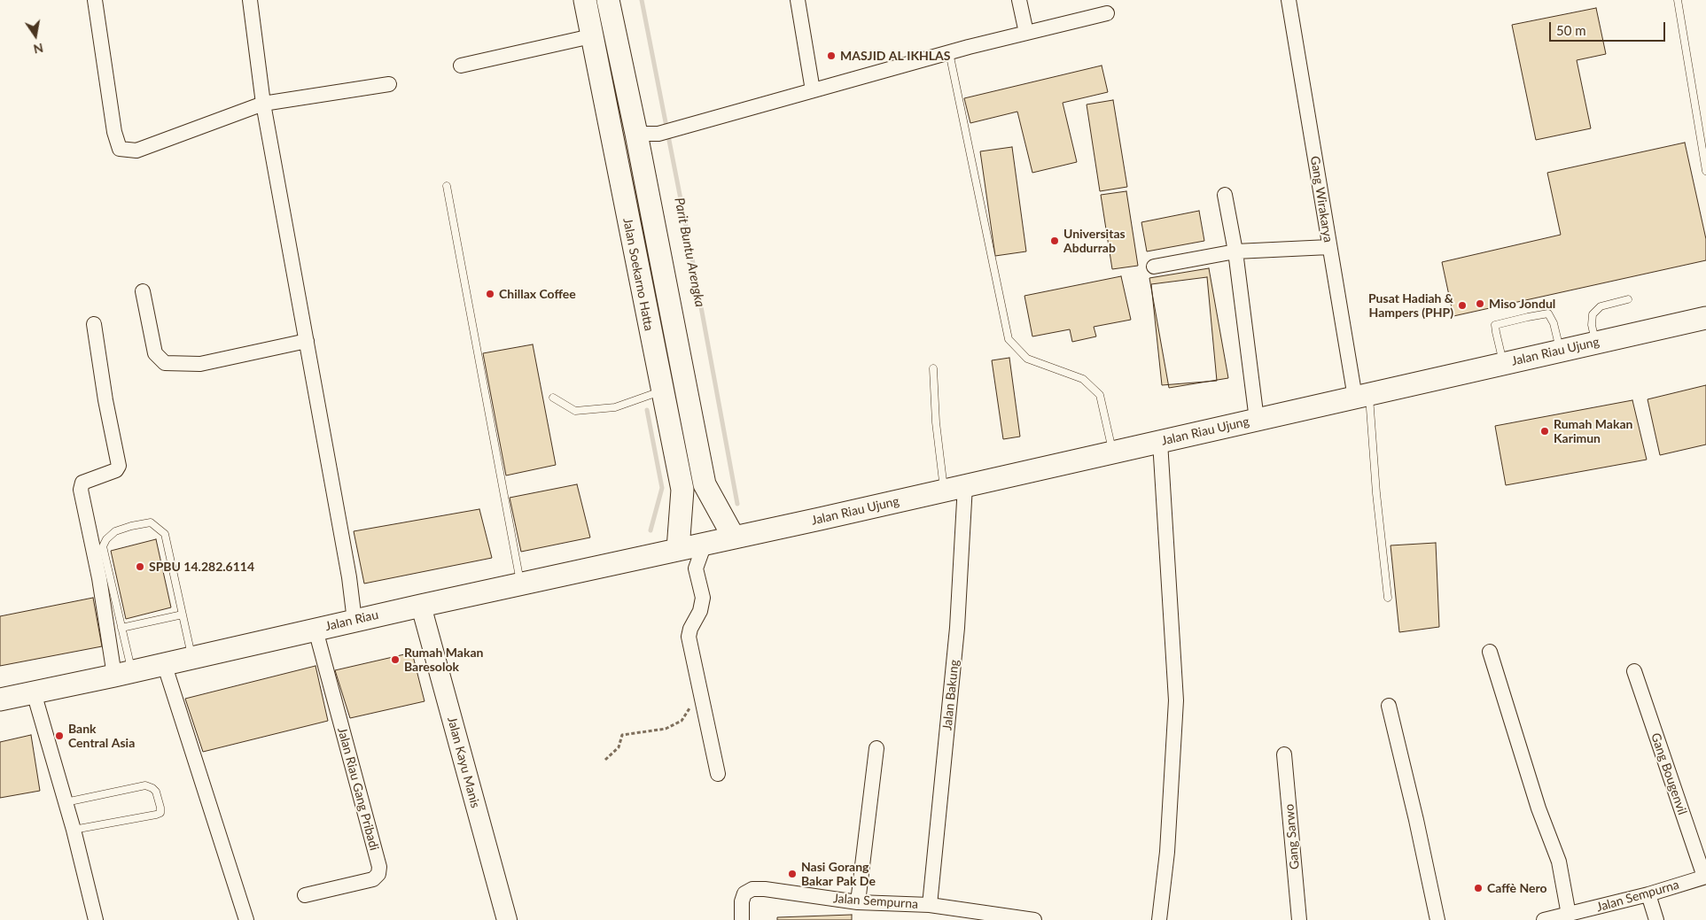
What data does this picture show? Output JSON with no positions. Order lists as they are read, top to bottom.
{
  "streets": {
    "main road": ["Jalan Soekarno Hatta", "Jalan Riau Ujung", "Jalan Riau"],
    "street": [
      "Gang Wirakarya",
      "Jalan Bakung",
      "Jalan Kayu Manis",
      "Gang Bougenvil",
      "Jalan Riau Gang Pribadi",
      "Gang Sarwo",
      "Jalan Sempurna"
    ]
  },
  "crossings": [
    ["Gang Wirakarya", "Jalan Riau Ujung"],
    ["Jalan Soekarno Hatta", "Jalan Riau Ujung"],
    ["Jalan Soekarno Hatta", "Jalan Riau"],
    ["Jalan Riau Ujung", "Jalan Riau"],
    ["Jalan Riau Ujung", "Jalan Bakung"],
    ["Jalan Riau", "Jalan Kayu Manis"],
    ["Jalan Riau", "Jalan Riau Gang Pribadi"],
    ["Jalan Bakung", "Jalan Sempurna"],
    ["Gang Bougenvil", "Jalan Sempurna"]
  ],
  "water": ["Parit Buntu Arengka"],
  "places": [
    "MASJID AL IKHLAS",
    "Universitas Abdurrab",
    "Chillax Coffee",
    "Miso Jondul",
    "Pusat Hadiah & Hampers (PHP)",
    "Rumah Makan Karimun",
    "SPBU 14.282.6114",
    "Rumah Makan Baresolok",
    "Bank Central Asia",
    "Nasi Gorang Bakar Pak De",
    "Caffè Nero"
  ],
  "scale_bar": "50 m",
  "north": "bottom"
}
